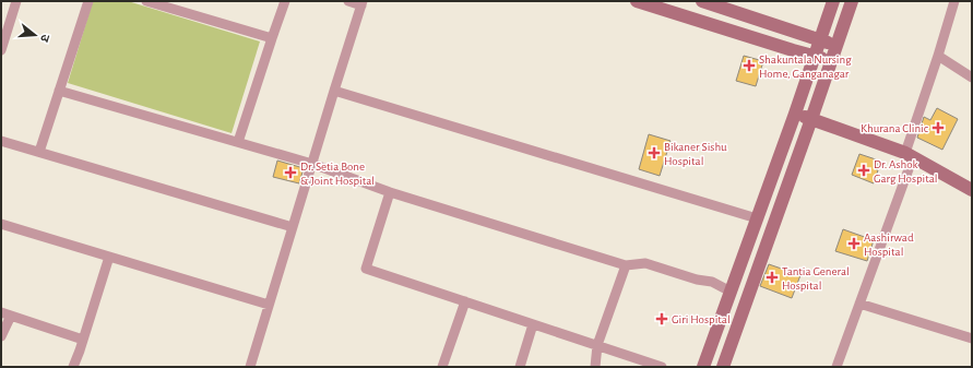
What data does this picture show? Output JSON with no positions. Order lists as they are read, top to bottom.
{
  "places": {
    "health": [
      "Shakuntala Nursing Home, Ganganagar",
      "Khurana Clinic",
      "Bikaner Sishu Hospital",
      "Dr. Ashok Garg Hospital",
      "Dr. Setia Bone & Joint Hospital",
      "Aashirwad Hospital",
      "Tantia General Hospital",
      "Giri Hospital"
    ]
  },
  "north": "right"
}
